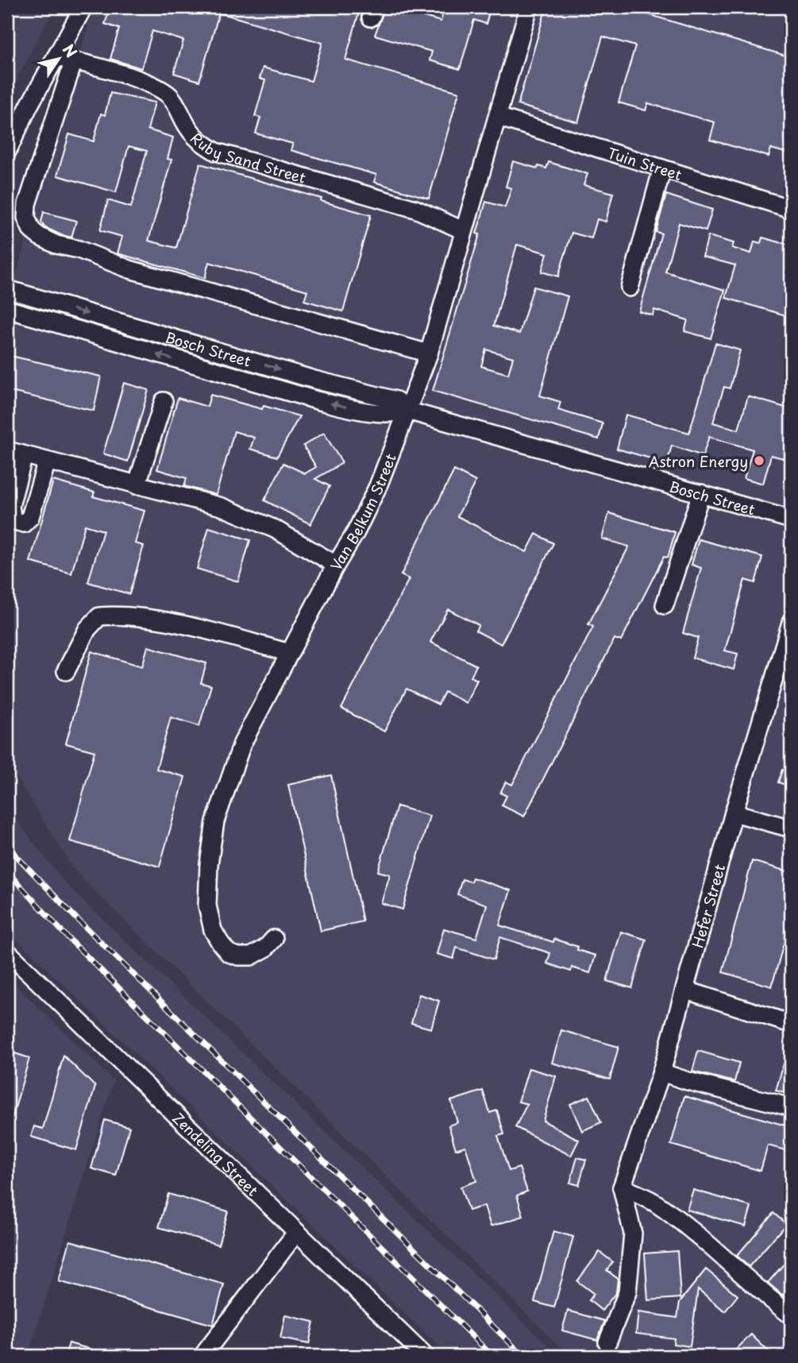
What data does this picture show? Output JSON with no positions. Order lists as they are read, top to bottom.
{
  "streets": {
    "street": [
      "Ruby Sand Street",
      "Tuin Street",
      "Bosch Street",
      "Van Belkum Street",
      "Hefer Street",
      "Zendeling Street"
    ]
  },
  "crossings": [
    ["Ruby Sand Street", "Van Belkum Street"],
    ["Tuin Street", "Van Belkum Street"],
    ["Bosch Street", "Van Belkum Street"]
  ],
  "places": ["Astron Energy"],
  "north": "top right"
}
